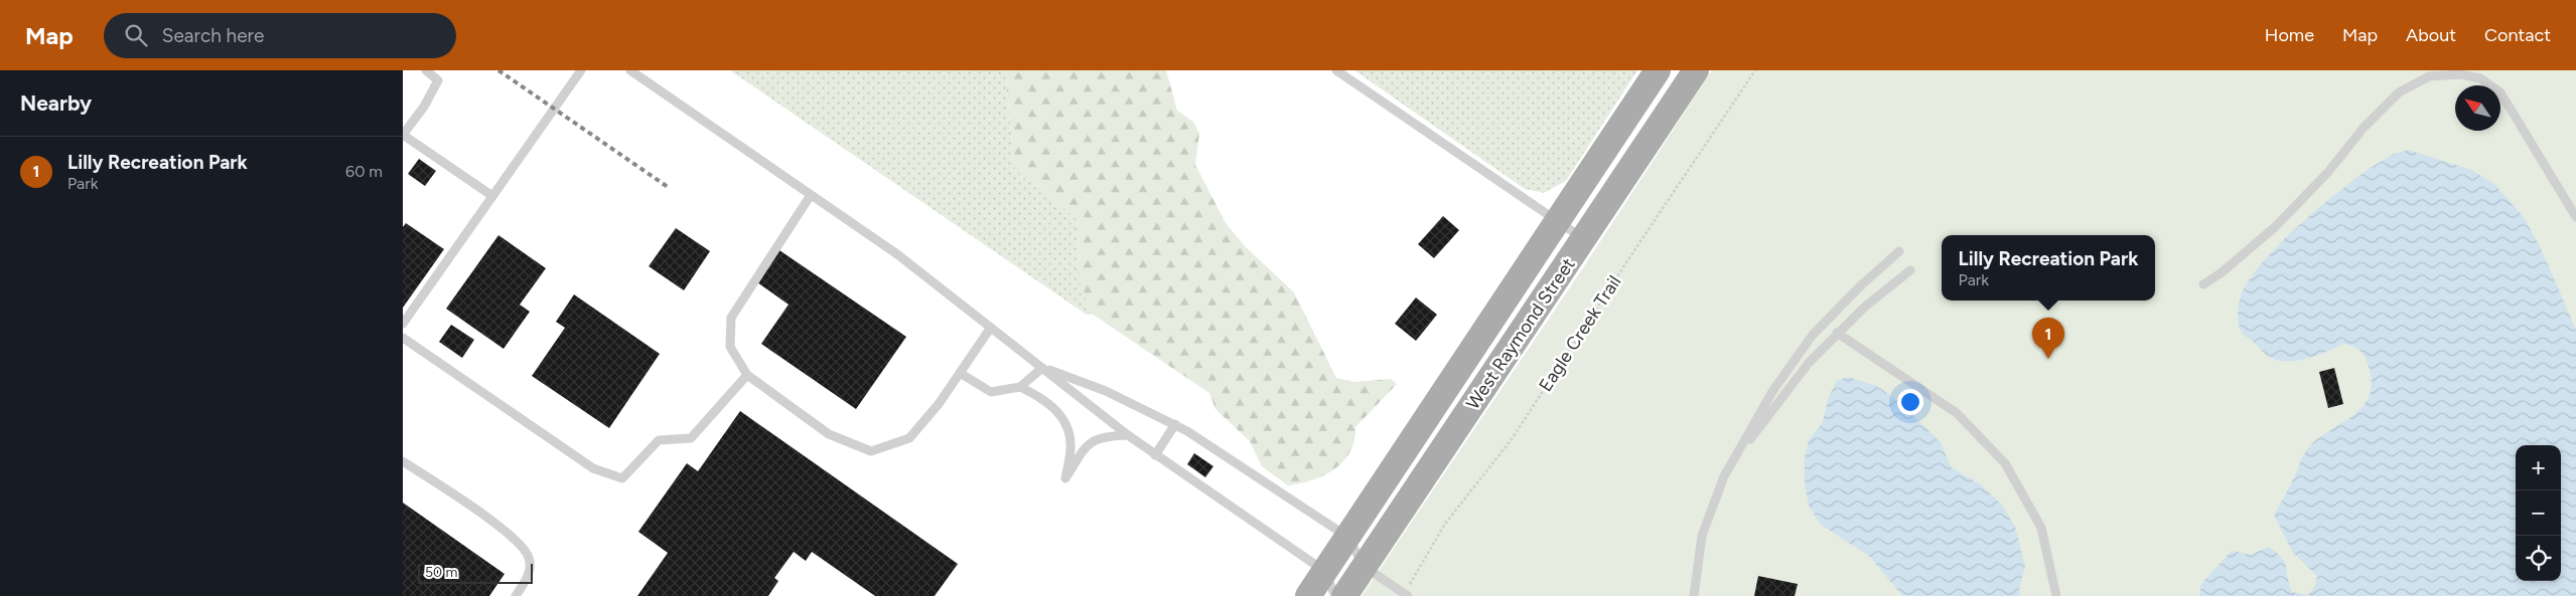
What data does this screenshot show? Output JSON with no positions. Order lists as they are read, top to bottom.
{
  "streets": {
    "main road": ["West Raymond Street"],
    "path": ["Eagle Creek Trail"]
  },
  "scale_bar": "50 m",
  "north": "top left",
  "page": {
    "header": "Map",
    "search": "Search here",
    "nav": [
      "Home",
      "Map",
      "About",
      "Contact"
    ],
    "heading": "Nearby",
    "list": [
      {
        "mark": "1",
        "name": "Lilly Recreation Park",
        "note": "Park",
        "value": "60 m"
      }
    ],
    "popup": ["Lilly Recreation Park", "Park"],
    "pins": "1",
    "map_buttons": ["+", "−"],
    "scale": "50 m"
  }
}
